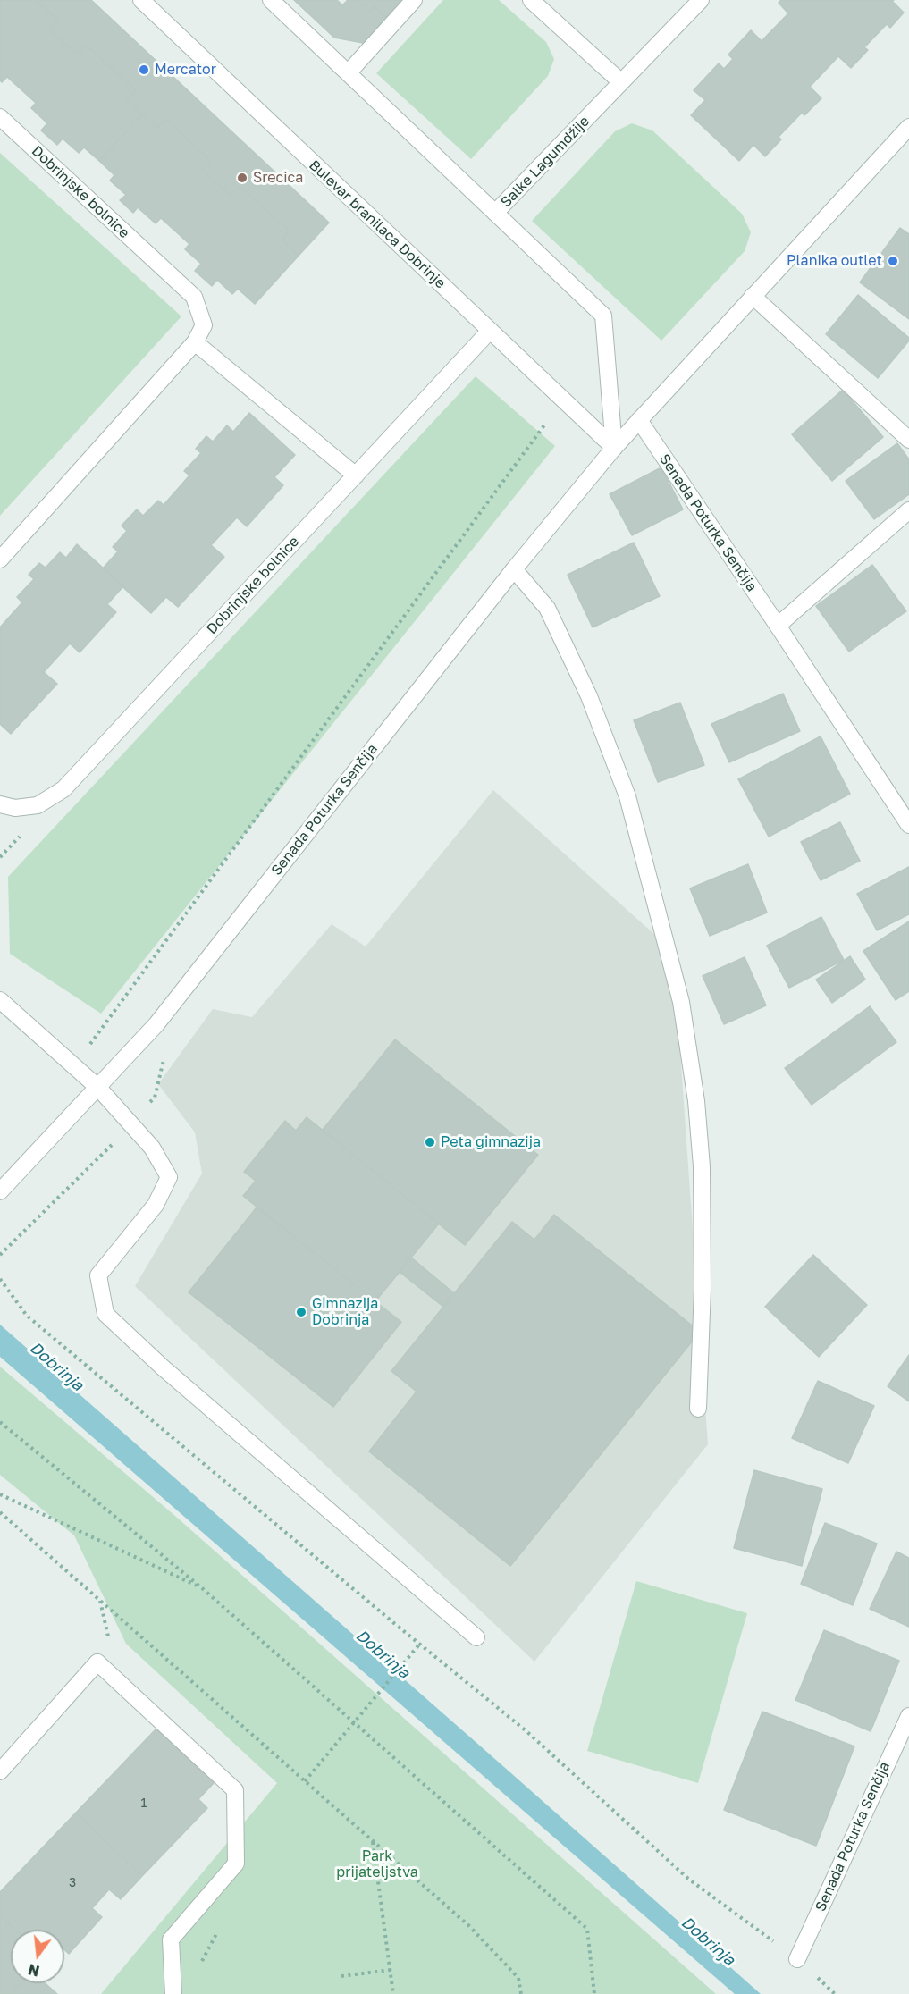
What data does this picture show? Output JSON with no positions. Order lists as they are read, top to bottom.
{
  "streets": {
    "street": [
      "Salke Lagumdžije",
      "Dobrinjske bolnice",
      "Bulevar branilaca Dobrinje",
      "Senada Poturka Senčija"
    ]
  },
  "crossings": [
    ["Salke Lagumdžije", "Bulevar branilaca Dobrinje"],
    ["Salke Lagumdžije", "Senada Poturka Senčija"],
    ["Dobrinjske bolnice", "Bulevar branilaca Dobrinje"],
    ["Bulevar branilaca Dobrinje", "Senada Poturka Senčija"]
  ],
  "water": ["Dobrinja"],
  "parks": ["Park prijateljstva"],
  "places": [
    "Mercator",
    "Srecica",
    "Planika outlet",
    "Peta gimnazija",
    "Gimnazija Dobrinja"
  ],
  "house_numbers": ["1", "3"],
  "north": "bottom"
}
